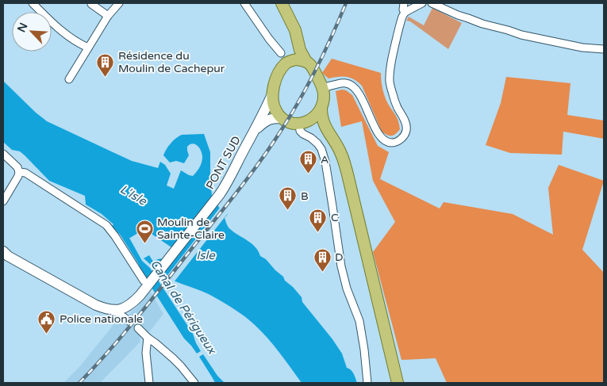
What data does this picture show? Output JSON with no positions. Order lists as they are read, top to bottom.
{
  "streets": {
    "main road": ["PONT SUD"]
  },
  "water": ["L'Isle", "Isle", "Canal de Périgueux"],
  "places": {
    "building": [
      "Résidence du Moulin de Cachepur",
      "A",
      "B",
      "C",
      "D"
    ],
    "sports": ["Moulin de Sainte-Claire"],
    "public building": ["Police nationale"]
  },
  "north": "top left"
}
